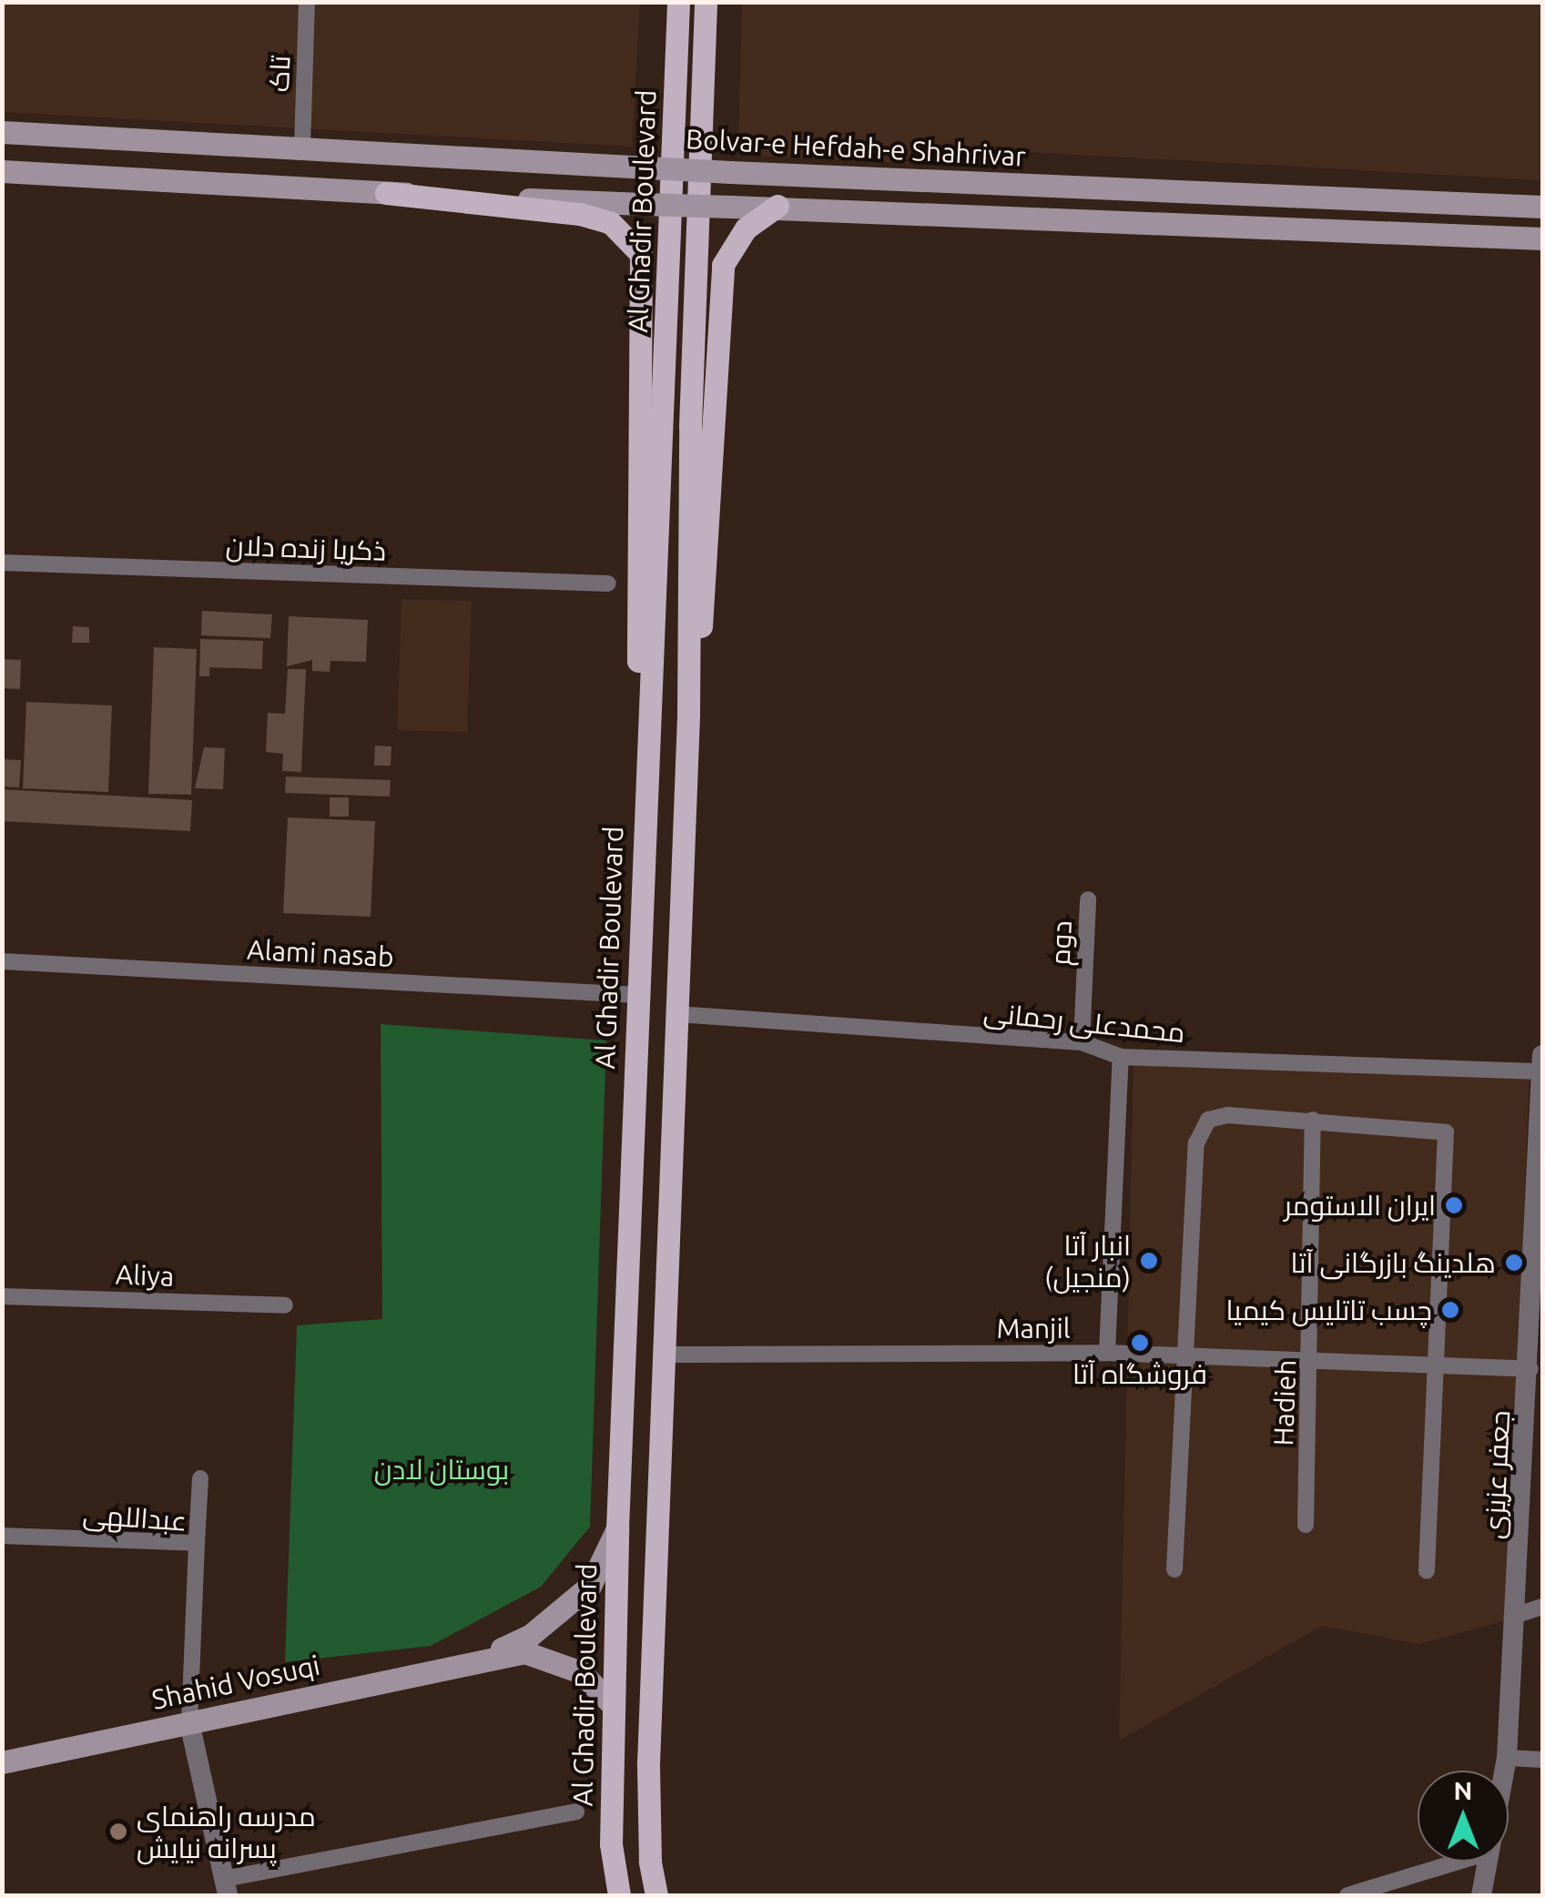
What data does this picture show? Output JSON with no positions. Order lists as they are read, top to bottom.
{
  "streets": {
    "main road": ["Bolvar-e Hefdah-e Shahrivar", "Al Ghadir Boulevard", "Shahid Vosuqi"],
    "street": [
      "تاک",
      "ذکریا زنده دلان",
      "دوم",
      "Alami nasab",
      "محمدعلی رحمانی",
      "Aliya",
      "Manjil",
      "Hadieh",
      "جعفر عزیزی",
      "عبداللهی"
    ]
  },
  "crossings": [
    ["تاک", "Bolvar-e Hefdah-e Shahrivar"],
    ["Al Ghadir Boulevard", "Alami nasab"],
    ["Al Ghadir Boulevard", "محمدعلی رحمانی"],
    ["Al Ghadir Boulevard", "Manjil"],
    ["دوم", "محمدعلی رحمانی"],
    ["محمدعلی رحمانی", "Manjil"],
    ["محمدعلی رحمانی", "جعفر عزیزی"],
    ["عبداللهی", "Shahid Vosuqi"]
  ],
  "parks": ["بوستان لادن"],
  "places": [
    "ایران الاستومر",
    "انبار آتا (منجیل)",
    "هلدینگ بازرگانی آتا",
    "چسب تاتلیس کیمیا",
    "فروشگاه آتا",
    "مدرسه راهنمای پسرانه نیایش"
  ],
  "north": "top"
}
